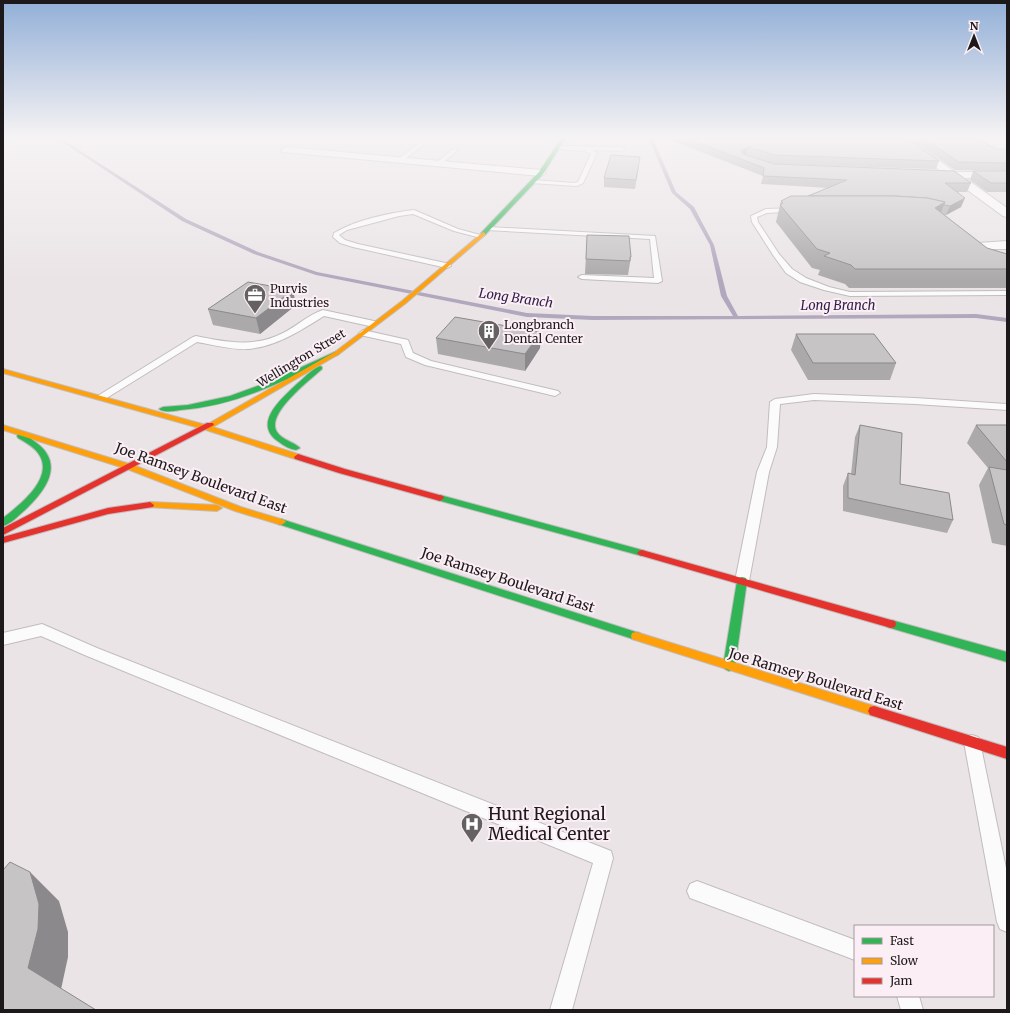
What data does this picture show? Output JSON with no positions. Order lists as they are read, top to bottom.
{
  "streets": {
    "main road": ["Wellington Street", "Joe Ramsey Boulevard East"]
  },
  "crossings": [
    ["Wellington Street", "Joe Ramsey Boulevard East"]
  ],
  "water": ["Long Branch"],
  "places": {
    "office": ["Purvis Industries"],
    "building": ["Longbranch Dental Center"],
    "hospital": ["Hunt Regional Medical Center"]
  },
  "legend": ["Fast", "Slow", "Jam"],
  "north": "top"
}
